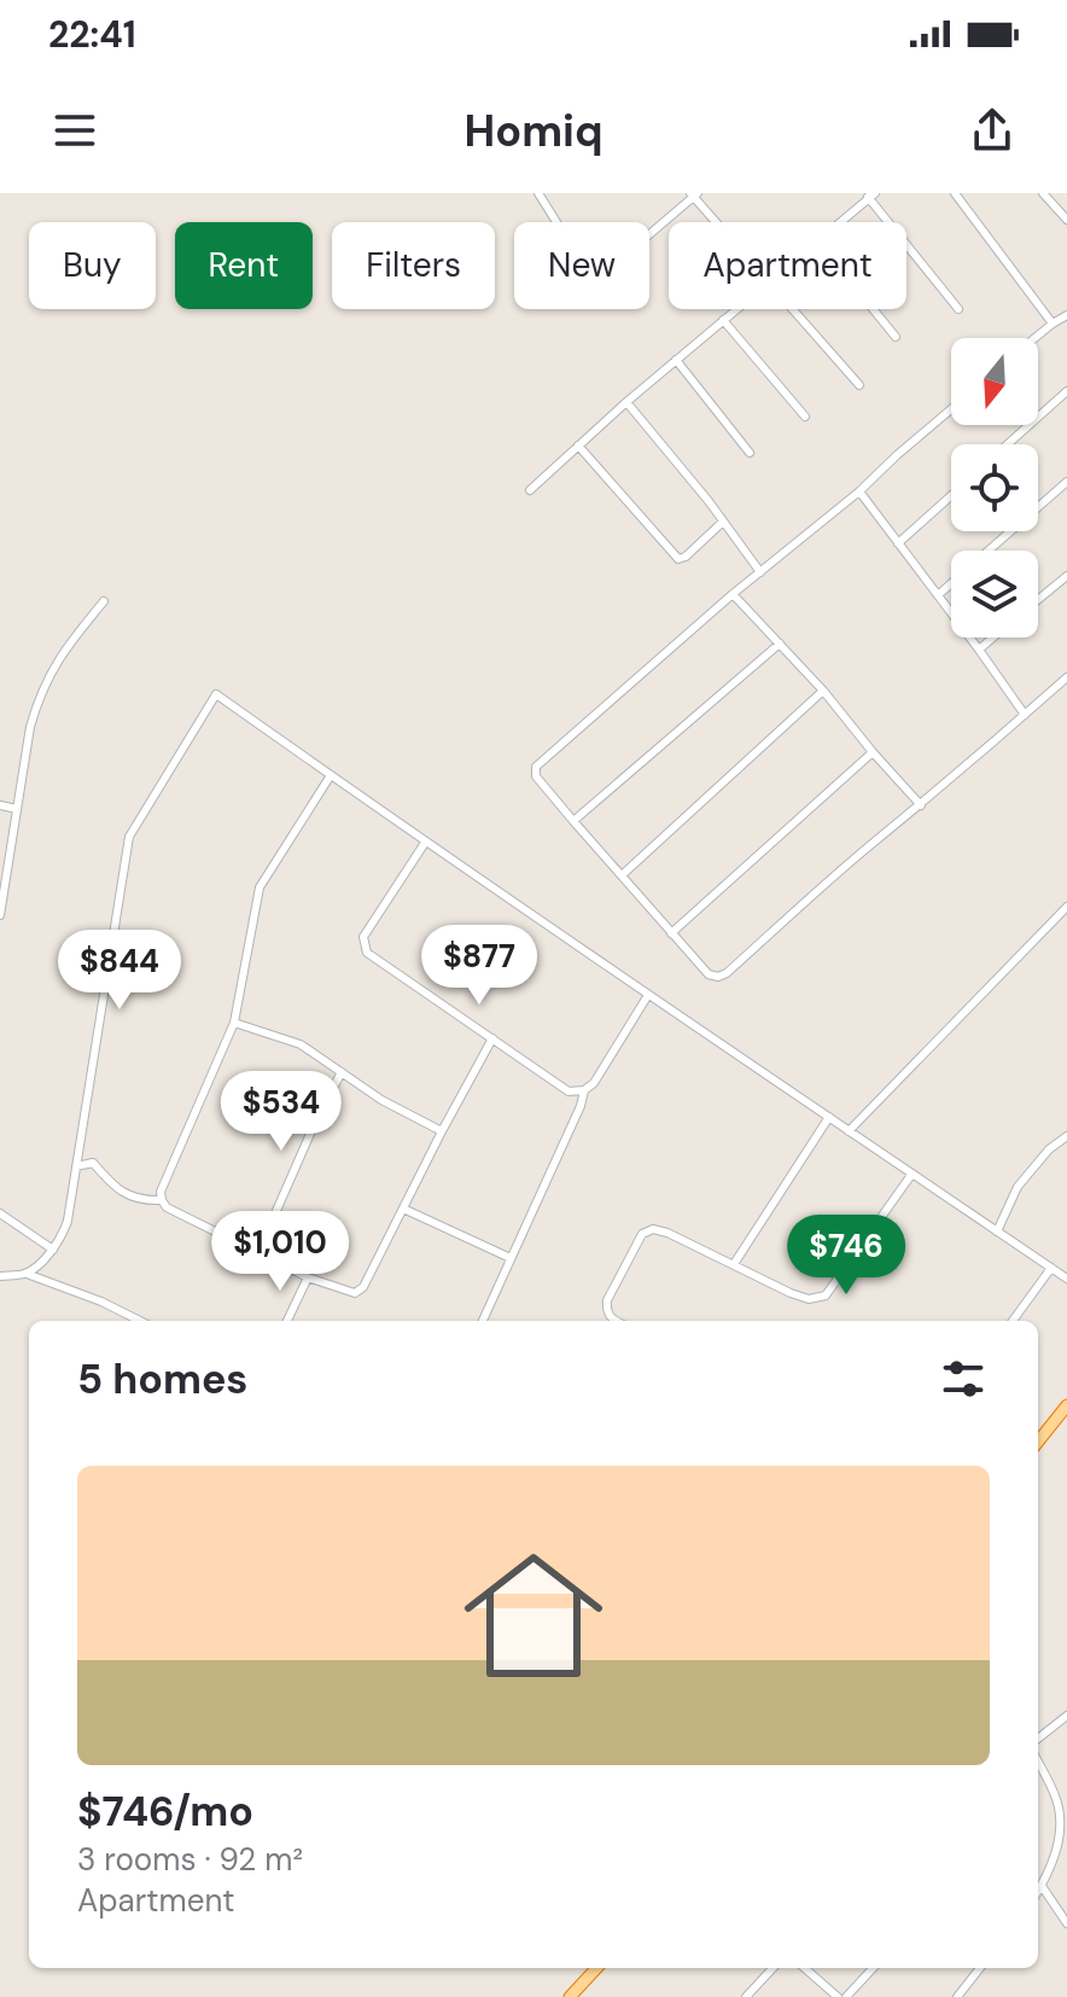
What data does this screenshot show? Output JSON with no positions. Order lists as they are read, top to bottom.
{
  "north": "bottom",
  "page": {
    "status": "22:41",
    "header": "Homiq",
    "chip": [
      "Buy",
      "Rent",
      "Filters",
      "New",
      "Apartment"
    ],
    "price": [
      "$877",
      "$844",
      "$534",
      "$1,010",
      "$746"
    ],
    "heading": "5 homes",
    "list": [
      {
        "name": "$746/mo",
        "note": "3 rooms · 92 m² · Apartment"
      }
    ]
  }
}
